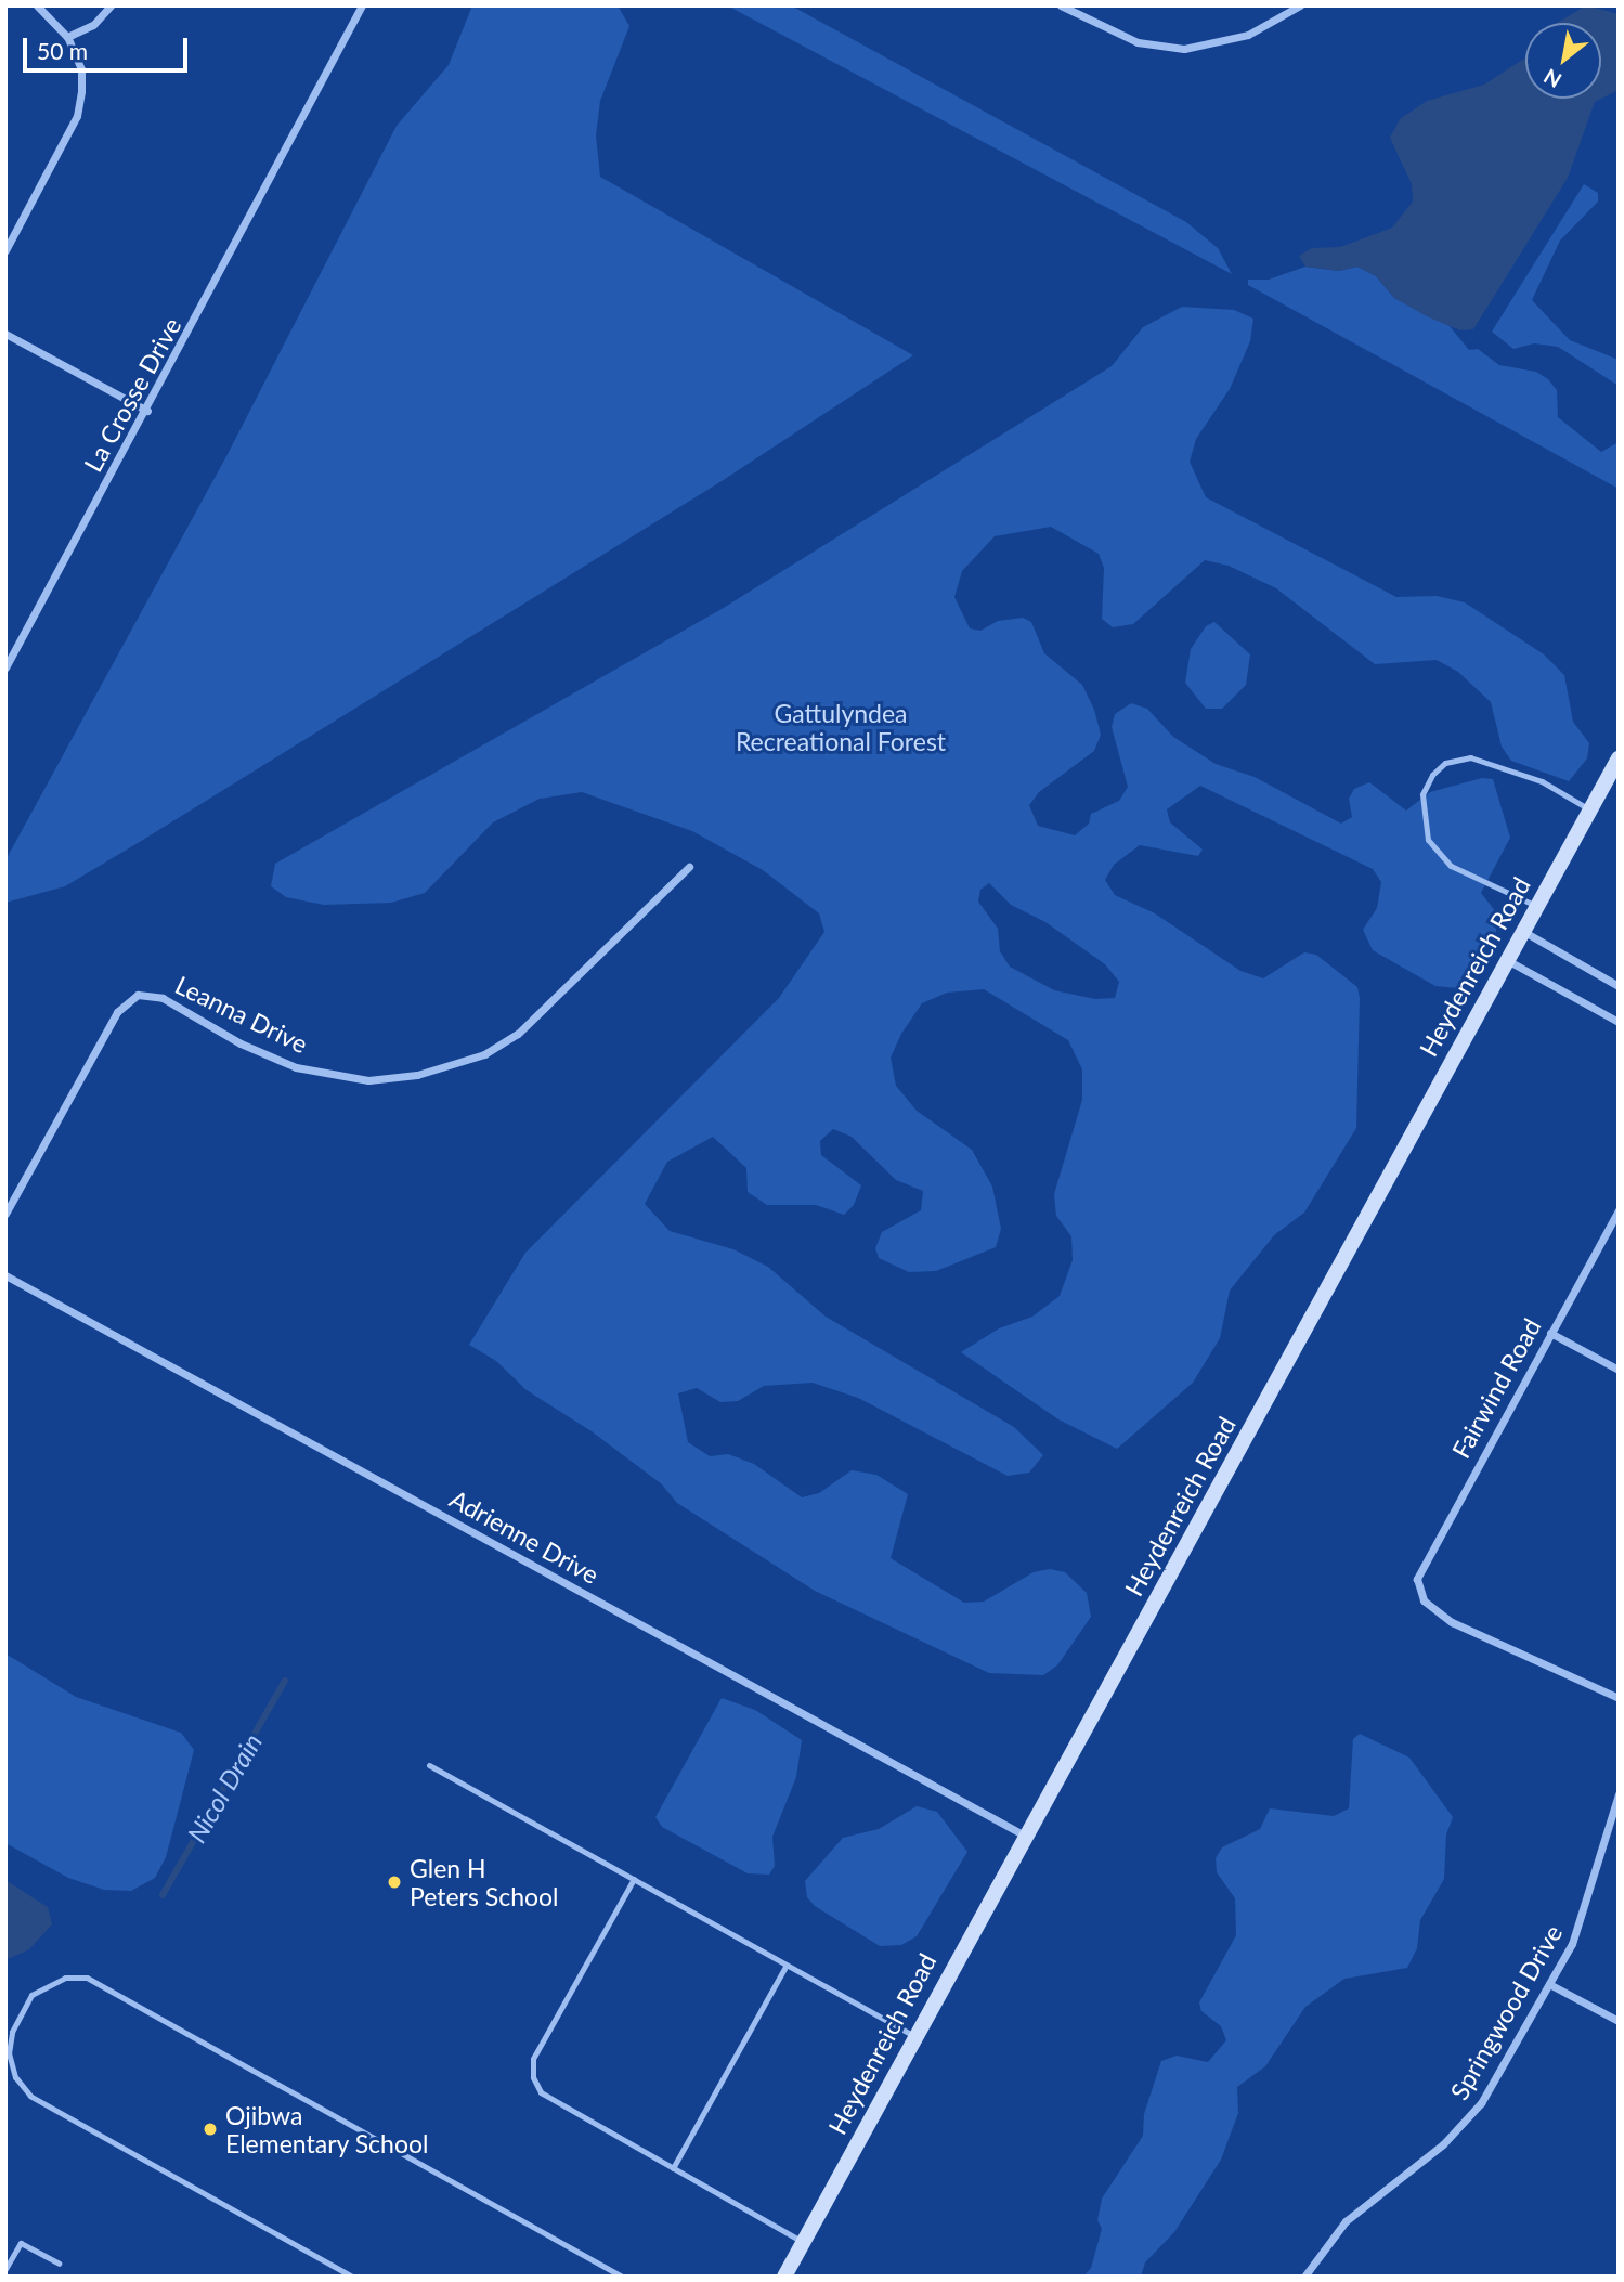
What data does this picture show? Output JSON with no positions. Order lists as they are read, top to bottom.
{
  "streets": {
    "street": [
      "La Crosse Drive",
      "Heydenreich Road",
      "Leanna Drive",
      "Fairwind Road",
      "Adrienne Drive",
      "Springwood Drive"
    ]
  },
  "crossings": [
    ["Heydenreich Road", "Adrienne Drive"]
  ],
  "water": ["Nicol Drain"],
  "parks": ["Gattulyndea Recreational Forest"],
  "places": ["Glen H Peters School", "Ojibwa Elementary School"],
  "scale_bar": "50 m",
  "north": "bottom left"
}
